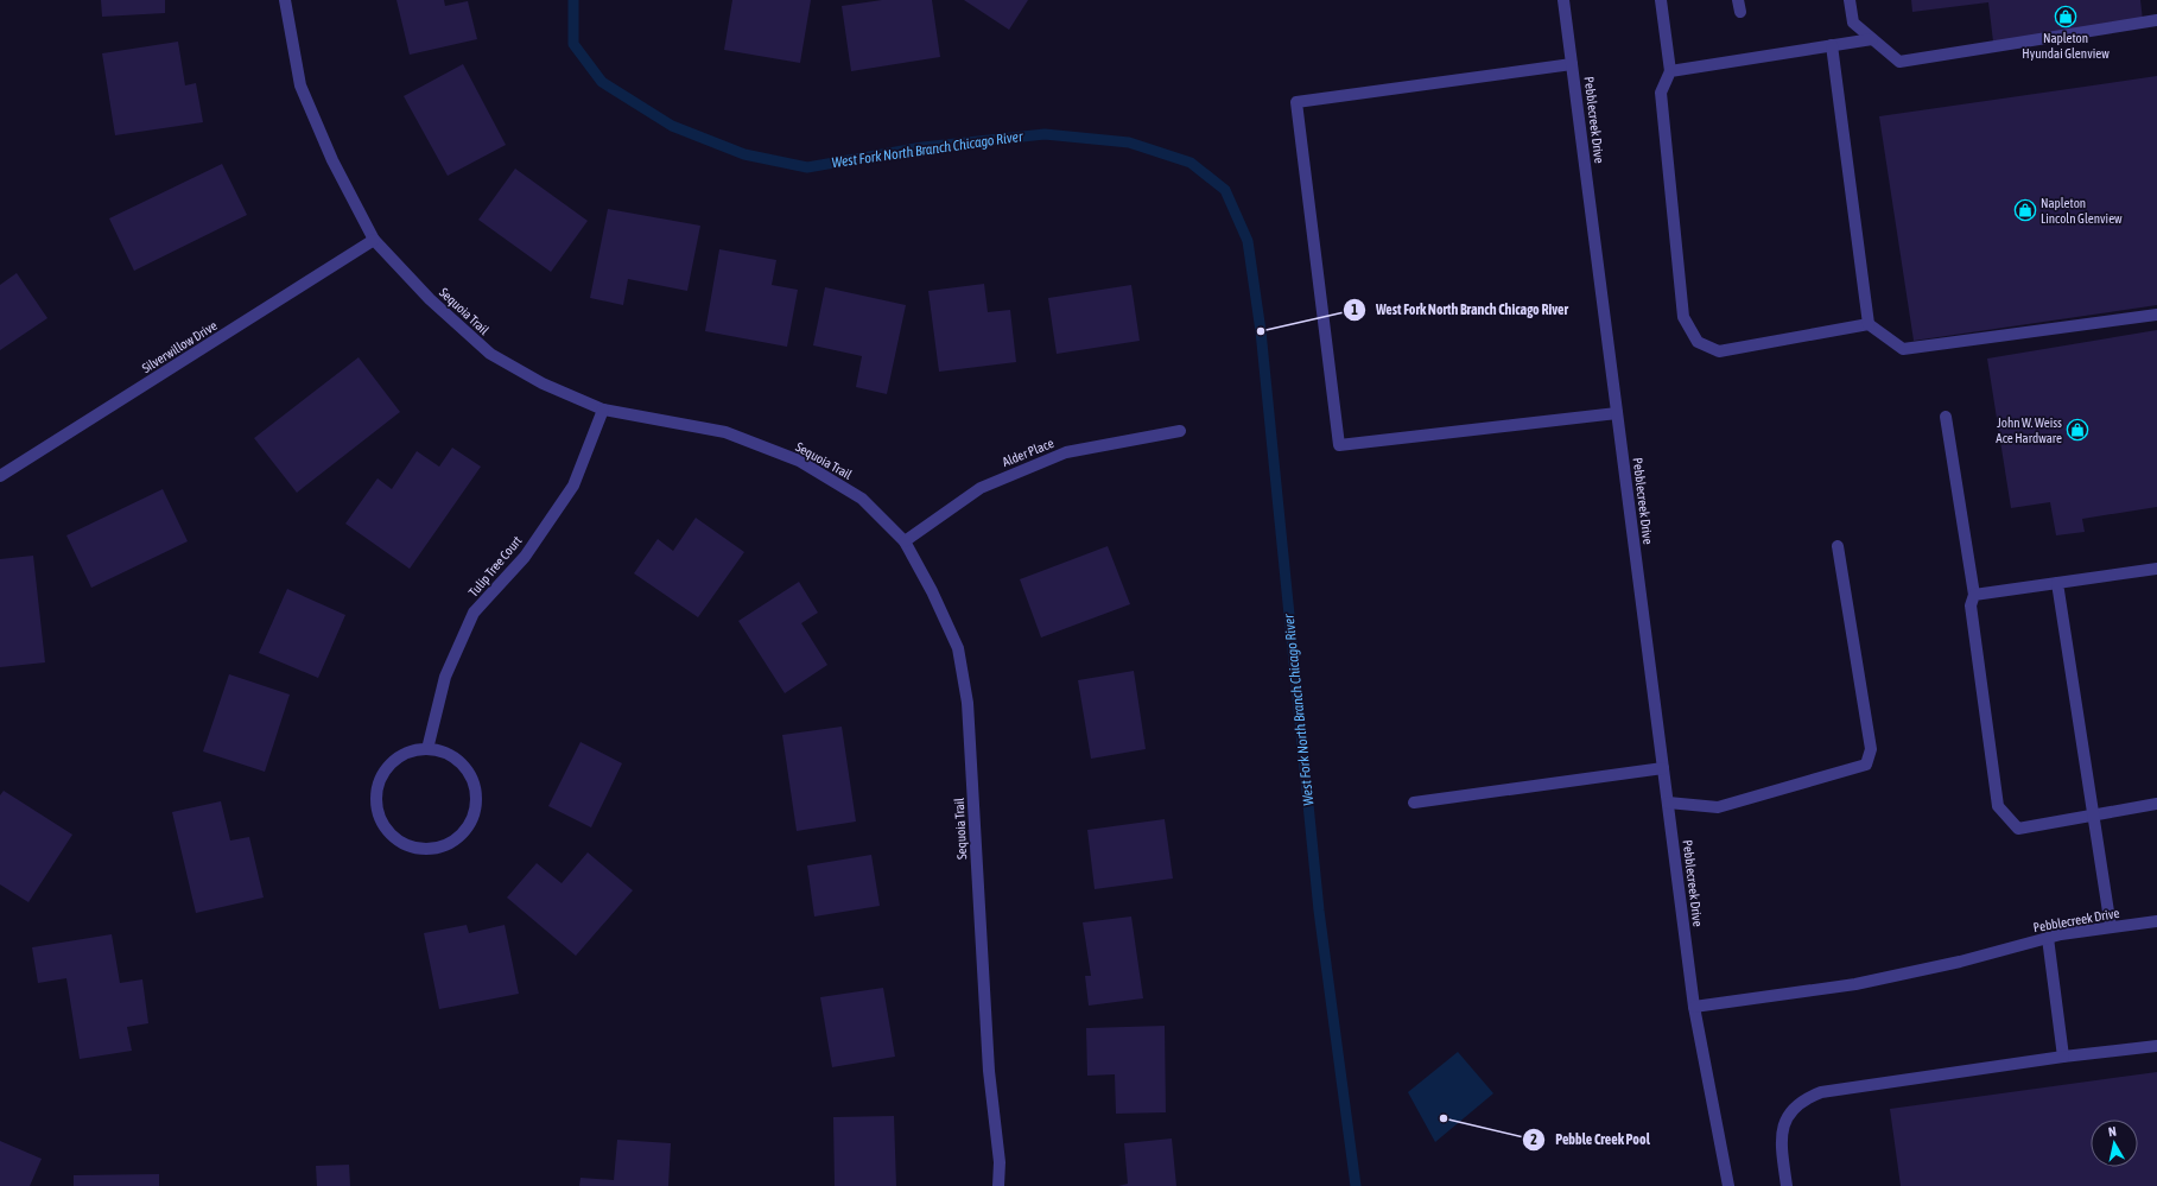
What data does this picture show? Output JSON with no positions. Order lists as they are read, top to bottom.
{
  "streets": {
    "street": [
      "Pebblecreek Drive",
      "Sequoia Trail",
      "Silverwillow Drive",
      "Alder Place",
      "Tulip Tree Court"
    ]
  },
  "crossings": [
    ["Sequoia Trail", "Silverwillow Drive"],
    ["Sequoia Trail", "Alder Place"],
    ["Sequoia Trail", "Tulip Tree Court"]
  ],
  "water": ["West Fork North Branch Chicago River"],
  "places": {
    "shop": ["Napleton Hyundai Glenview", "Napleton Lincoln Glenview", "John W. Weiss Ace Hardware"],
    "other": ["West Fork North Branch Chicago River", "Pebble Creek Pool"]
  },
  "north": "top"
}
